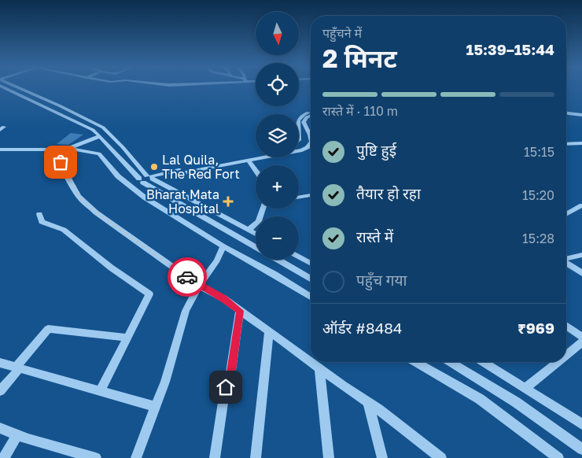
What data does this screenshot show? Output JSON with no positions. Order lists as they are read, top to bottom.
{
  "places": {
    "other": ["Lal Quila, The Red Fort"],
    "health": ["Bharat Mata Hospital"]
  },
  "north": "bottom",
  "page": {
    "map_buttons": ["+", "−"],
    "heading": ["2 मिनट", "पहुँचने में", "15:39–15:44"],
    "panel": ["ऑर्डर #8484", "₹969"],
    "bar": "रास्ते में · 110 m",
    "list": [
      ["पुष्टि हुई", "15:15"],
      ["तैयार हो रहा", "15:20"],
      ["रास्ते में", "15:28"],
      "पहुँच गया"
    ]
  }
}
